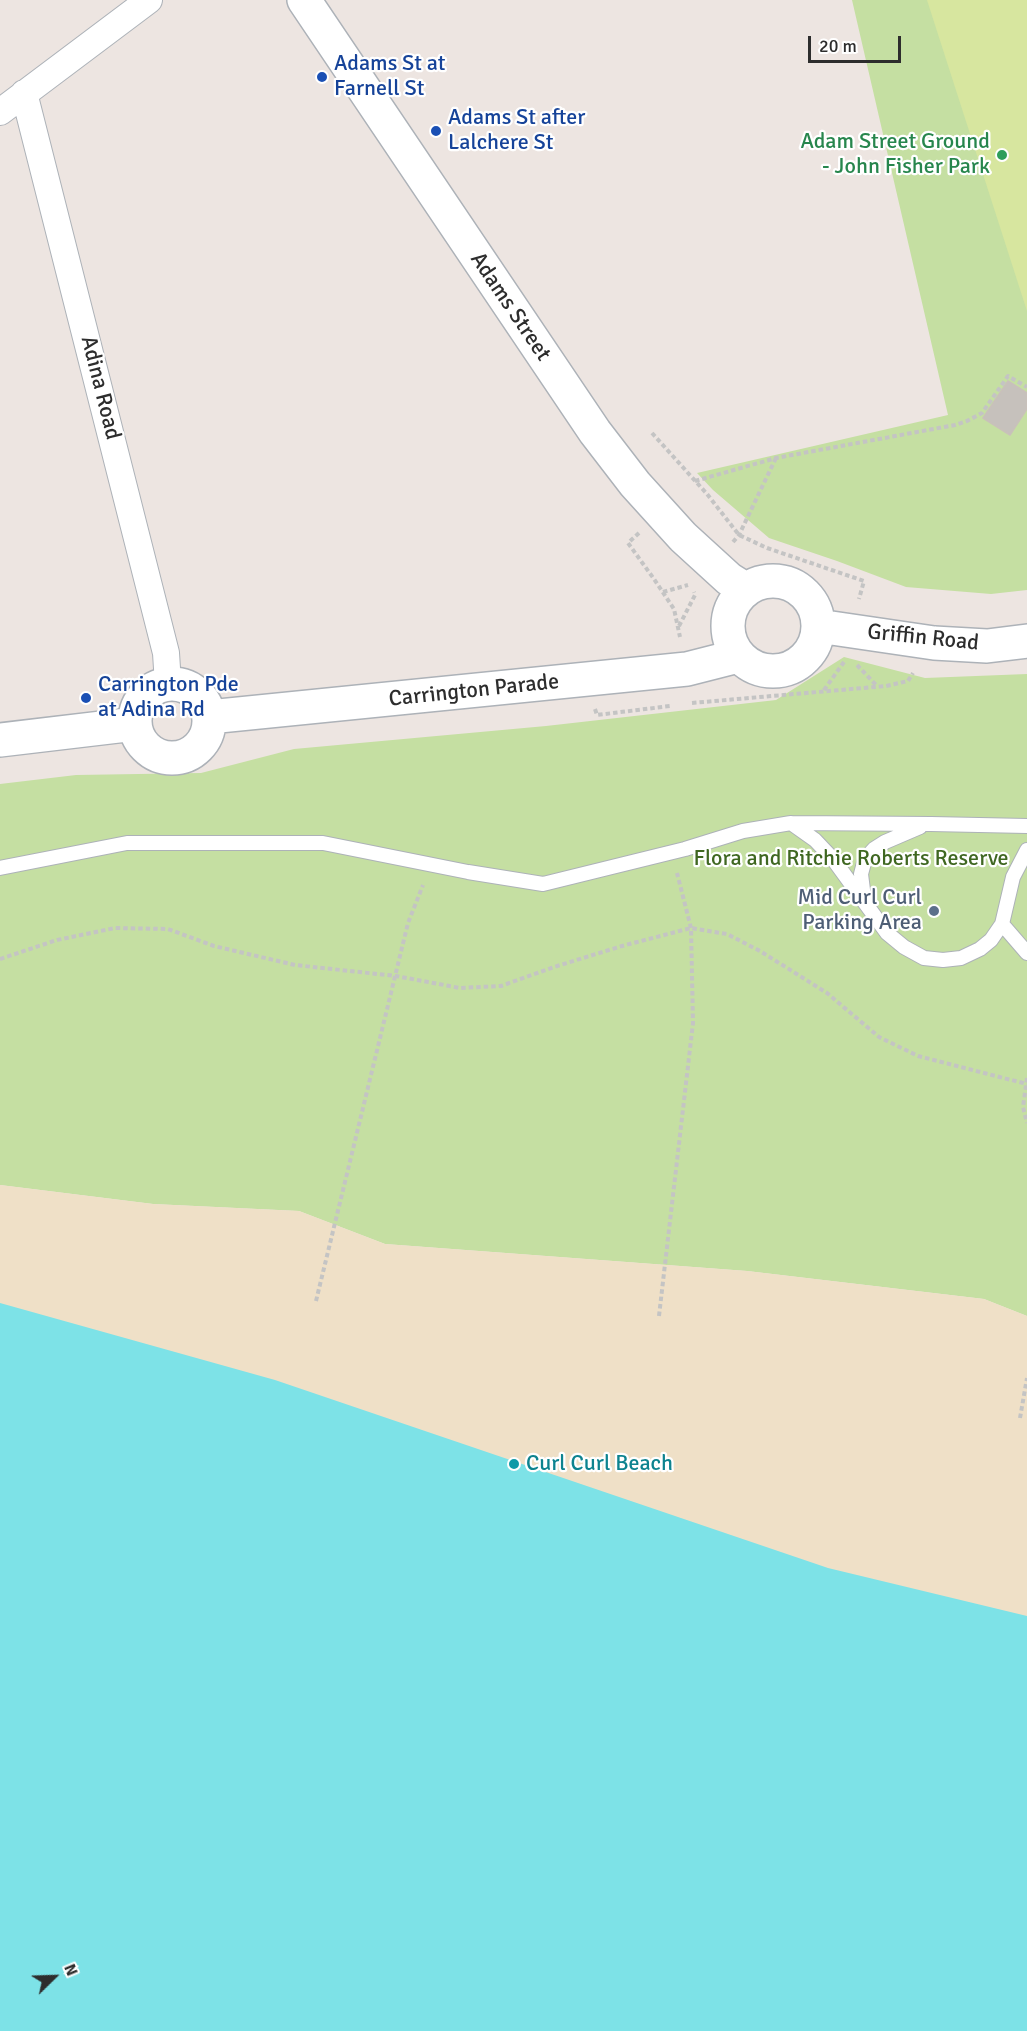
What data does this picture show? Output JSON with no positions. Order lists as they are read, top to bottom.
{
  "streets": {
    "main road": ["Adams Street", "Griffin Road", "Carrington Parade"],
    "street": ["Adina Road"]
  },
  "crossings": [
    ["Adams Street", "Griffin Road"],
    ["Adams Street", "Carrington Parade"],
    ["Adina Road", "Carrington Parade"],
    ["Griffin Road", "Carrington Parade"]
  ],
  "parks": ["Flora and Ritchie Roberts Reserve"],
  "places": [
    "Adams St at Farnell St",
    "Adams St after Lalchere St",
    "Adam Street Ground - John Fisher Park",
    "Carrington Pde at Adina Rd",
    "Mid Curl Curl Parking Area",
    "Curl Curl Beach"
  ],
  "scale_bar": "20 m",
  "north": "top right"
}
